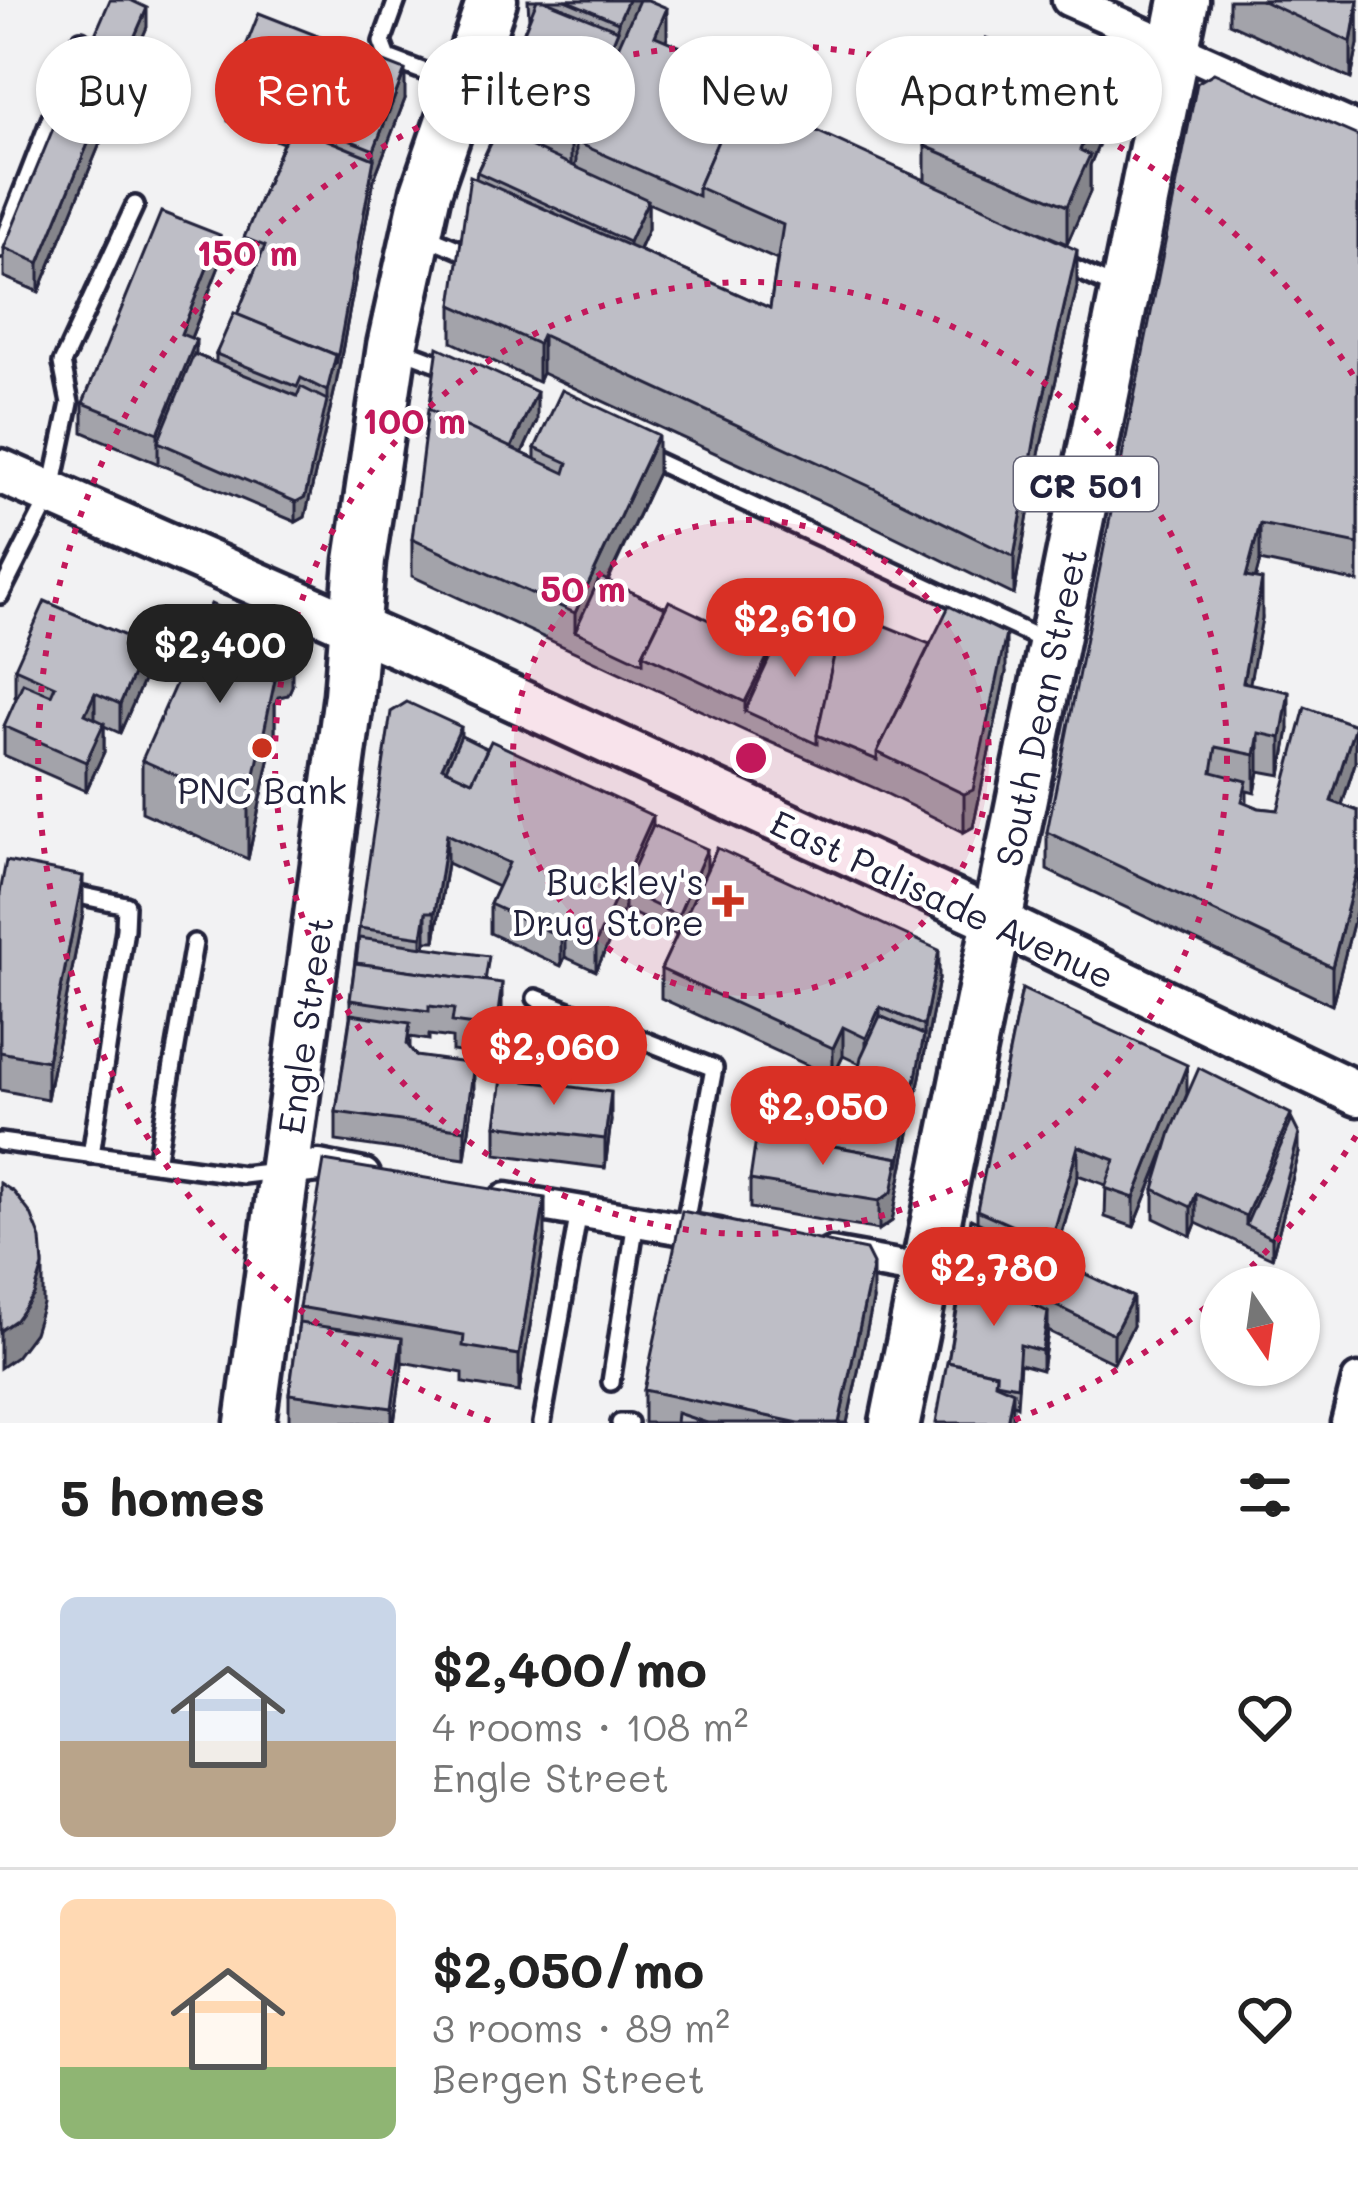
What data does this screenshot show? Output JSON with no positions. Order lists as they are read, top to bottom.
{
  "streets": {
    "main road": [
      "CR 501",
      "South Dean Street",
      "East Palisade Avenue",
      "Engle Street"
    ]
  },
  "crossings": [
    ["CR 501", "South Dean Street"],
    ["CR 501", "East Palisade Avenue"],
    ["South Dean Street", "East Palisade Avenue"],
    ["East Palisade Avenue", "Engle Street"]
  ],
  "places": {
    "other": ["PNC Bank"],
    "health": ["Buckley's Drug Store"]
  },
  "north": "bottom",
  "page": {
    "chip": [
      "Buy",
      "Rent",
      "Filters",
      "New",
      "Apartment"
    ],
    "price": [
      "$2,610",
      "$2,400",
      "$2,060",
      "$2,050",
      "$2,780"
    ],
    "heading": "5 homes",
    "list": [
      {
        "name": "$2,400/mo",
        "note": "4 rooms · 108 m² · Engle Street"
      },
      {
        "name": "$2,050/mo",
        "note": "3 rooms · 89 m² · Bergen Street"
      }
    ]
  },
  "rings": ["150 m", "100 m", "50 m"]
}
